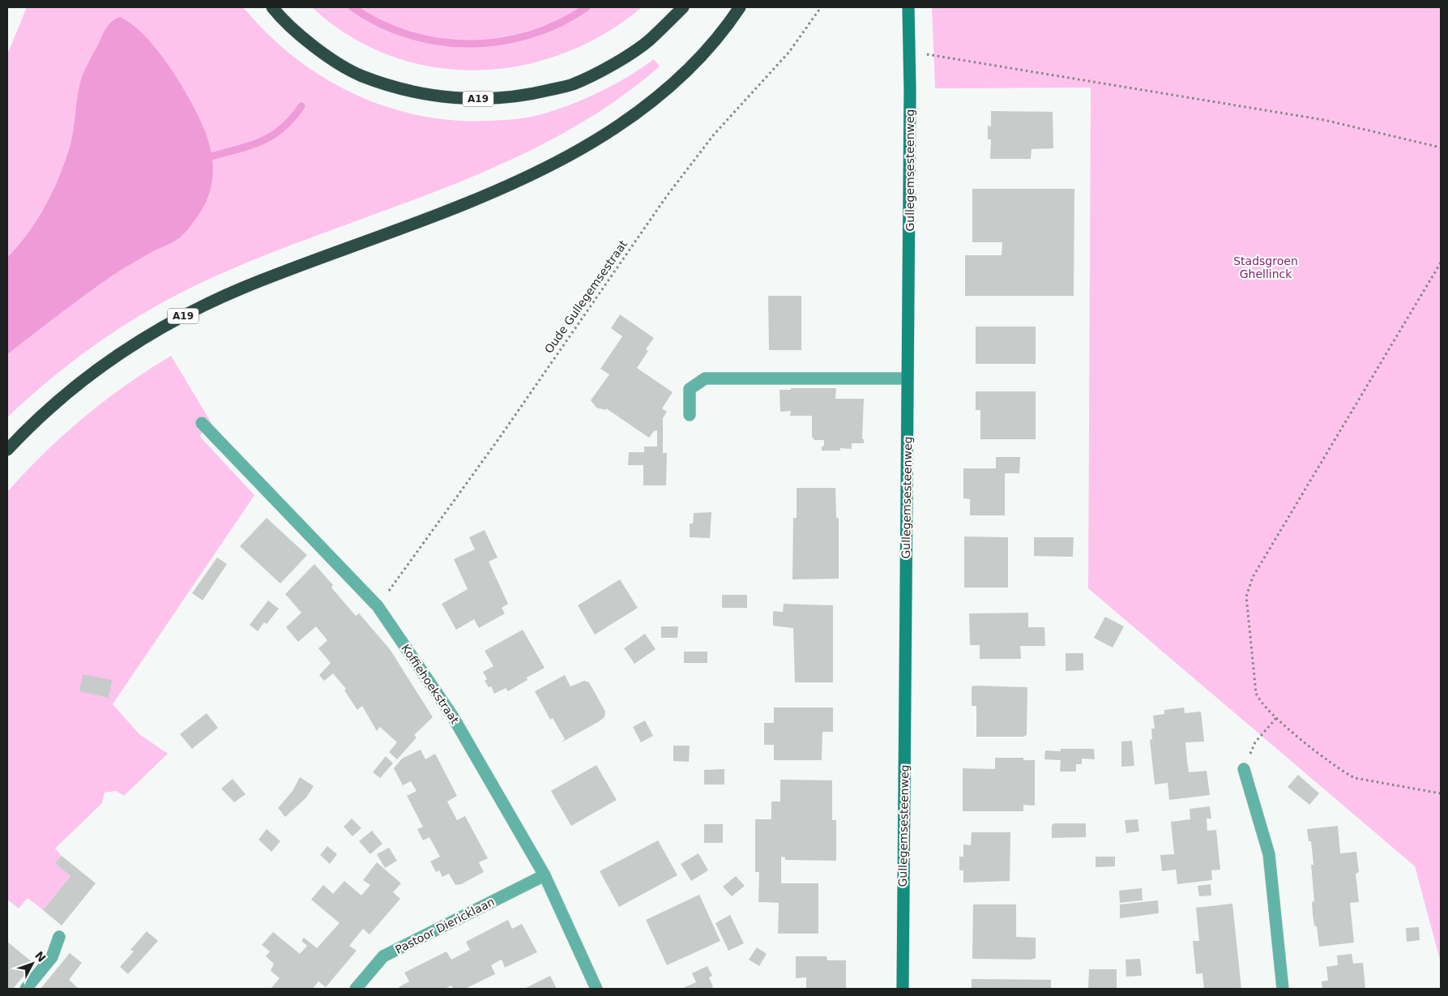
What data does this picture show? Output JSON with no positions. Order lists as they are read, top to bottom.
{
  "streets": {
    "highway": ["A19"],
    "street": ["Gullegemsesteenweg", "Koffiehoekstraat", "Pastoor Diericklaan"],
    "path": ["Oude Gullegemsestraat"]
  },
  "crossings": [
    ["Oude Gullegemsestraat", "Koffiehoekstraat"],
    ["Koffiehoekstraat", "Pastoor Diericklaan"]
  ],
  "parks": ["Stadsgroen Ghellinck"],
  "north": "top right"
}
